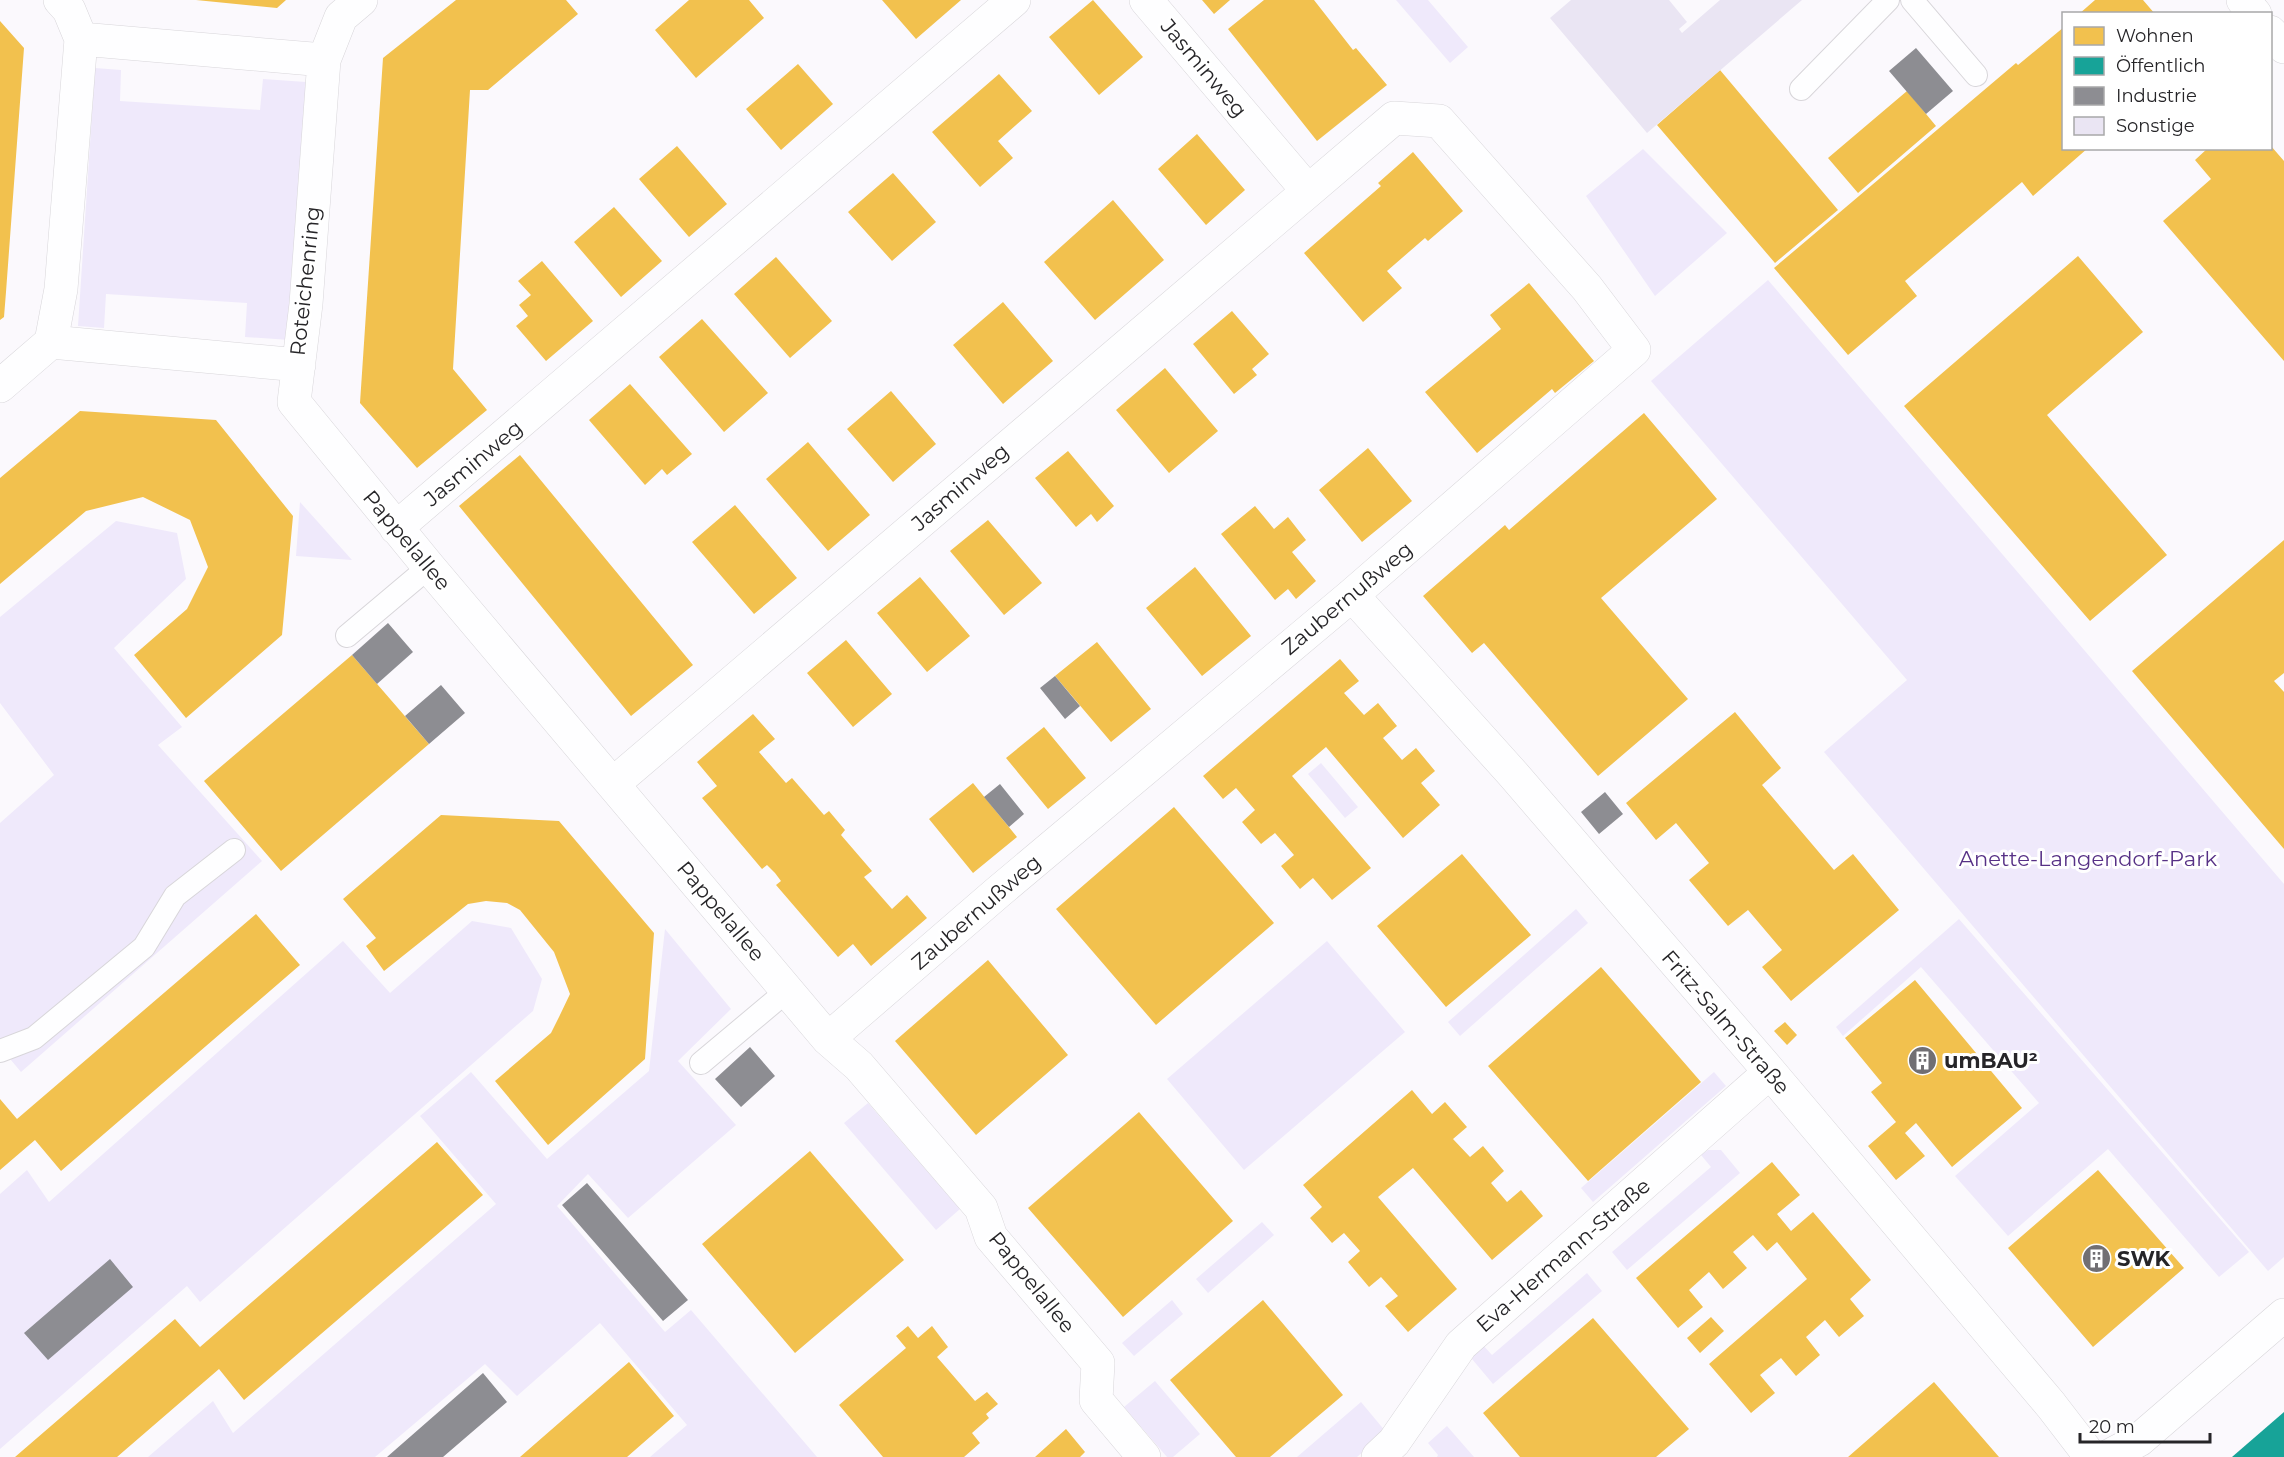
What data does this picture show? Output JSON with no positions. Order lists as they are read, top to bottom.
{
  "streets": {
    "street": [
      "Jasminweg",
      "Roteichenring",
      "Pappelallee",
      "Zaubernußweg",
      "Fritz-Salm-Straße",
      "Eva-Hermann-Straße"
    ]
  },
  "crossings": [
    ["Jasminweg", "Pappelallee"],
    ["Jasminweg", "Zaubernußweg"],
    ["Roteichenring", "Pappelallee"],
    ["Pappelallee", "Zaubernußweg"],
    ["Zaubernußweg", "Fritz-Salm-Straße"],
    ["Fritz-Salm-Straße", "Eva-Hermann-Straße"]
  ],
  "parks": ["Anette-Langendorf-Park"],
  "places": {
    "building": ["umBAU²", "SWK"]
  },
  "legend": [
    "Wohnen",
    "Öffentlich",
    "Industrie",
    "Sonstige"
  ],
  "scale_bar": "20 m"
}
